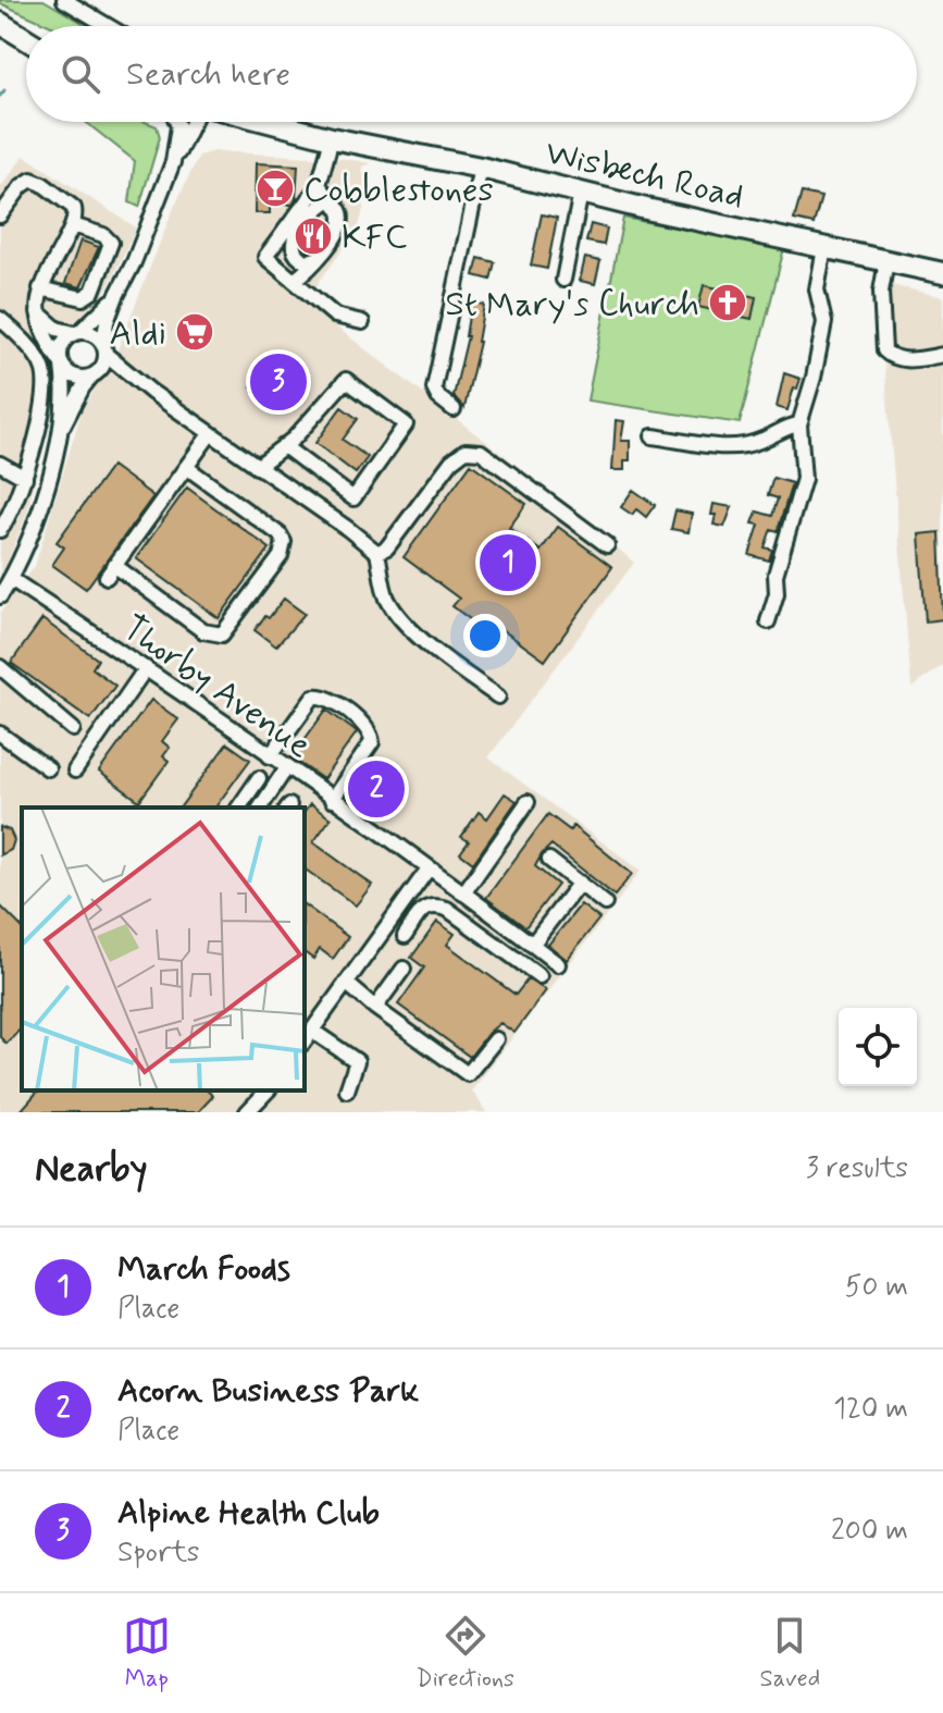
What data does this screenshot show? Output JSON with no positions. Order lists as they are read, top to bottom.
{
  "streets": {
    "highway": ["Wisbech Road"],
    "street": ["Thorby Avenue"]
  },
  "places": {
    "bar": ["Cobblestones"],
    "restaurant": ["KFC"],
    "church": ["St Mary's Church"],
    "supermarket": ["Aldi"]
  },
  "page": {
    "search": "Search here",
    "pins": ["3", "1", "2"],
    "heading": ["Nearby", "3 results"],
    "list": [
      {
        "mark": "1",
        "name": "March Foods",
        "note": "Place",
        "value": "50 m"
      },
      {
        "mark": "2",
        "name": "Acorn Business Park",
        "note": "Place",
        "value": "120 m"
      },
      {
        "mark": "3",
        "name": "Alpine Health Club",
        "note": "Sports",
        "value": "200 m"
      }
    ],
    "nav": ["Map", "Directions", "Saved"]
  }
}
